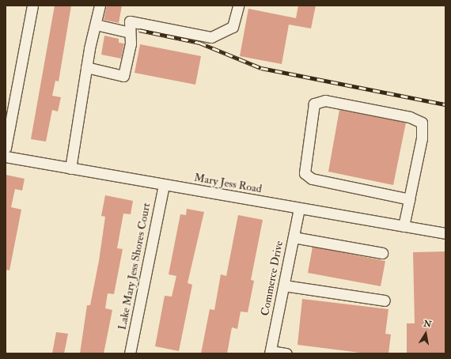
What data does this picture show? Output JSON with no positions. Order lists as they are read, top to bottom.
{
  "streets": {
    "street": ["Mary Jess Road", "Lake Mary Jess Shores Court", "Commerce Drive"]
  },
  "crossings": [
    ["Mary Jess Road", "Lake Mary Jess Shores Court"],
    ["Mary Jess Road", "Commerce Drive"]
  ],
  "north": "top"
}
